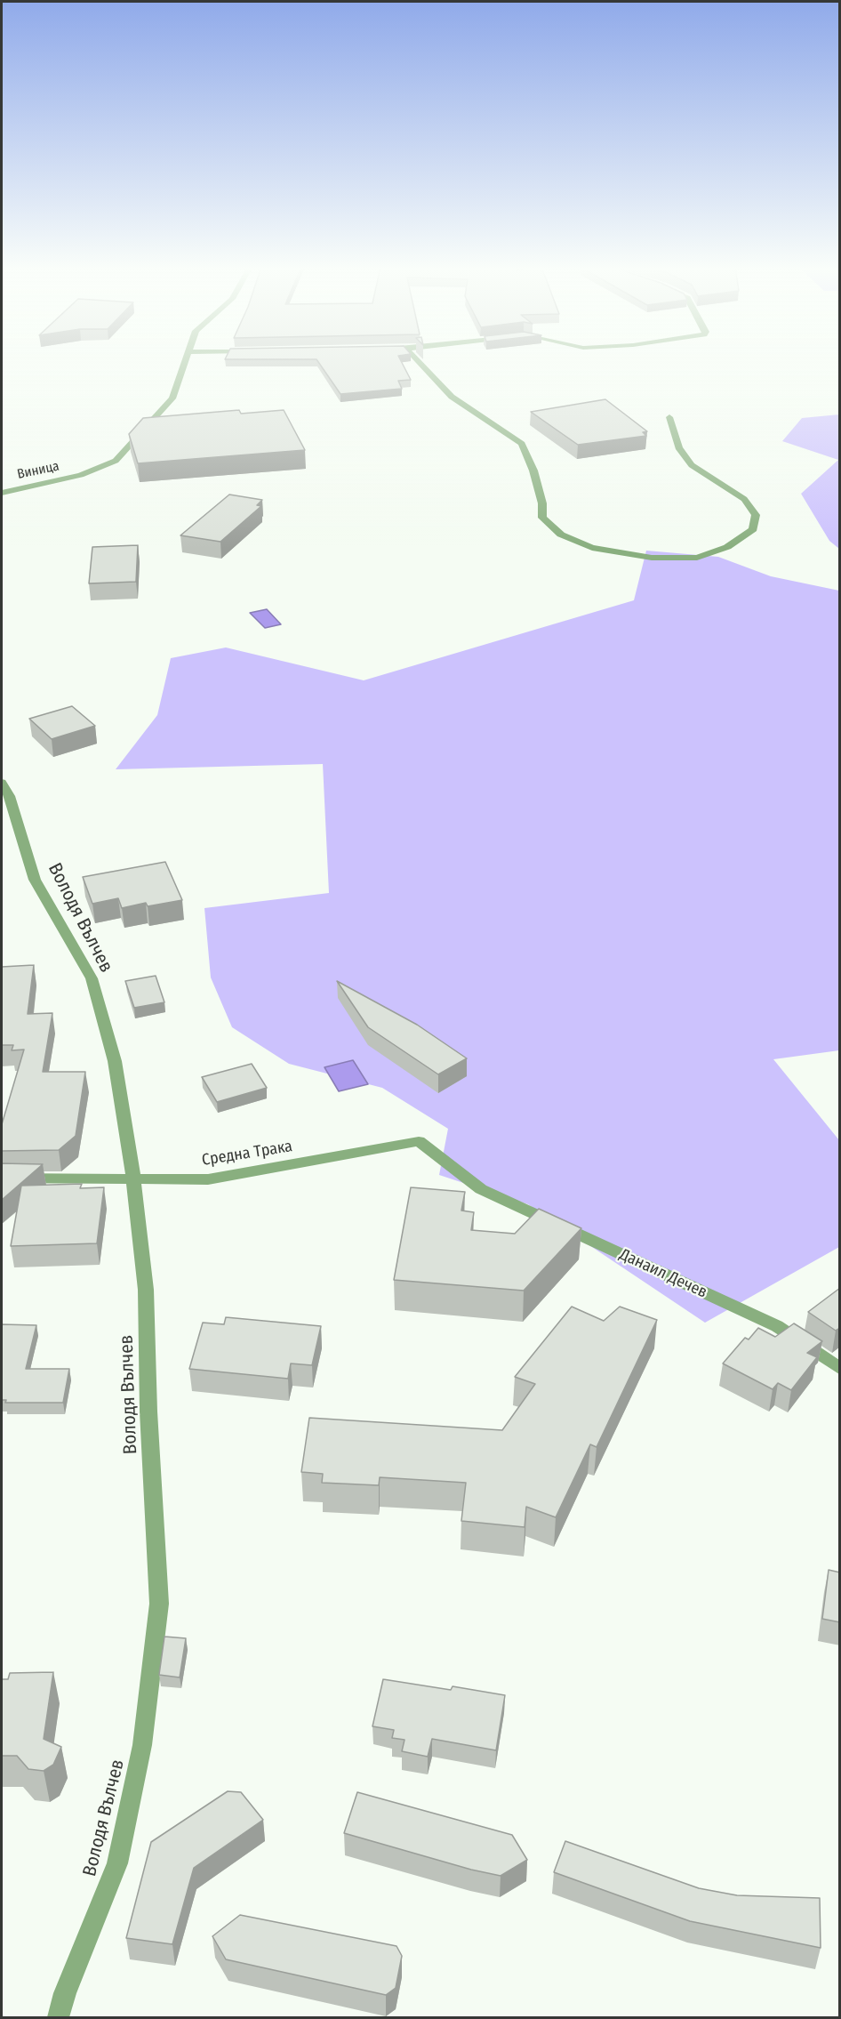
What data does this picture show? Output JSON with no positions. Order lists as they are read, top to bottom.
{
  "streets": {
    "street": [
      "Виница",
      "Володя Вълчев",
      "Средна Трака",
      "Данаил Дечев"
    ]
  },
  "crossings": [
    ["Володя Вълчев", "Средна Трака"],
    ["Средна Трака", "Данаил Дечев"]
  ]
}
